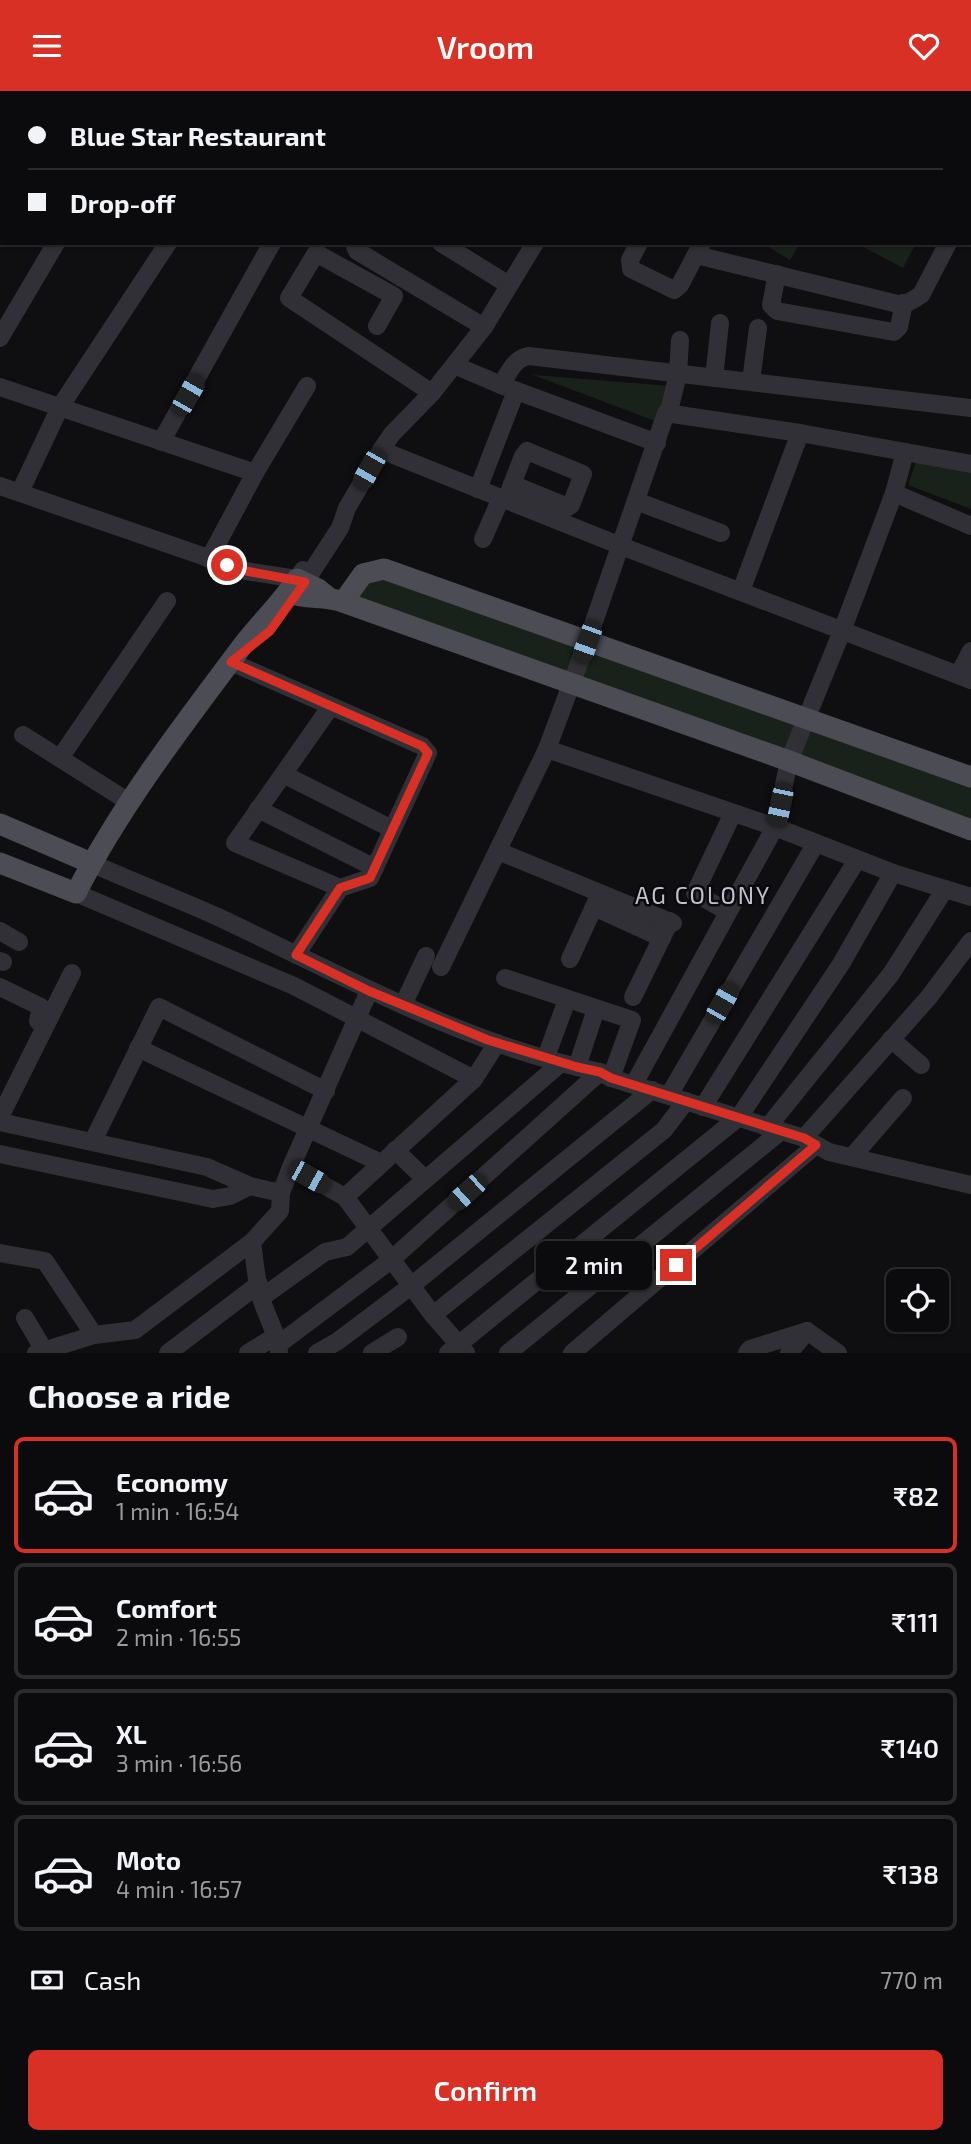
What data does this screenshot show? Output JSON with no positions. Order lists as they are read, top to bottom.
{
  "districts": ["AG COLONY"],
  "page": {
    "header": "Vroom",
    "banner": ["Blue Star Restaurant", "Drop-off"],
    "bubble": "2 min",
    "heading": "Choose a ride",
    "list": [
      {
        "name": "Economy",
        "note": "1 min · 16:54",
        "value": "₹82"
      },
      {
        "name": "Comfort",
        "note": "2 min · 16:55",
        "value": "₹111"
      },
      {
        "name": "XL",
        "note": "3 min · 16:56",
        "value": "₹140"
      },
      {
        "name": "Moto",
        "note": "4 min · 16:57",
        "value": "₹138"
      }
    ],
    "pay": ["Cash", "770 m"],
    "buttons": "Confirm"
  }
}
